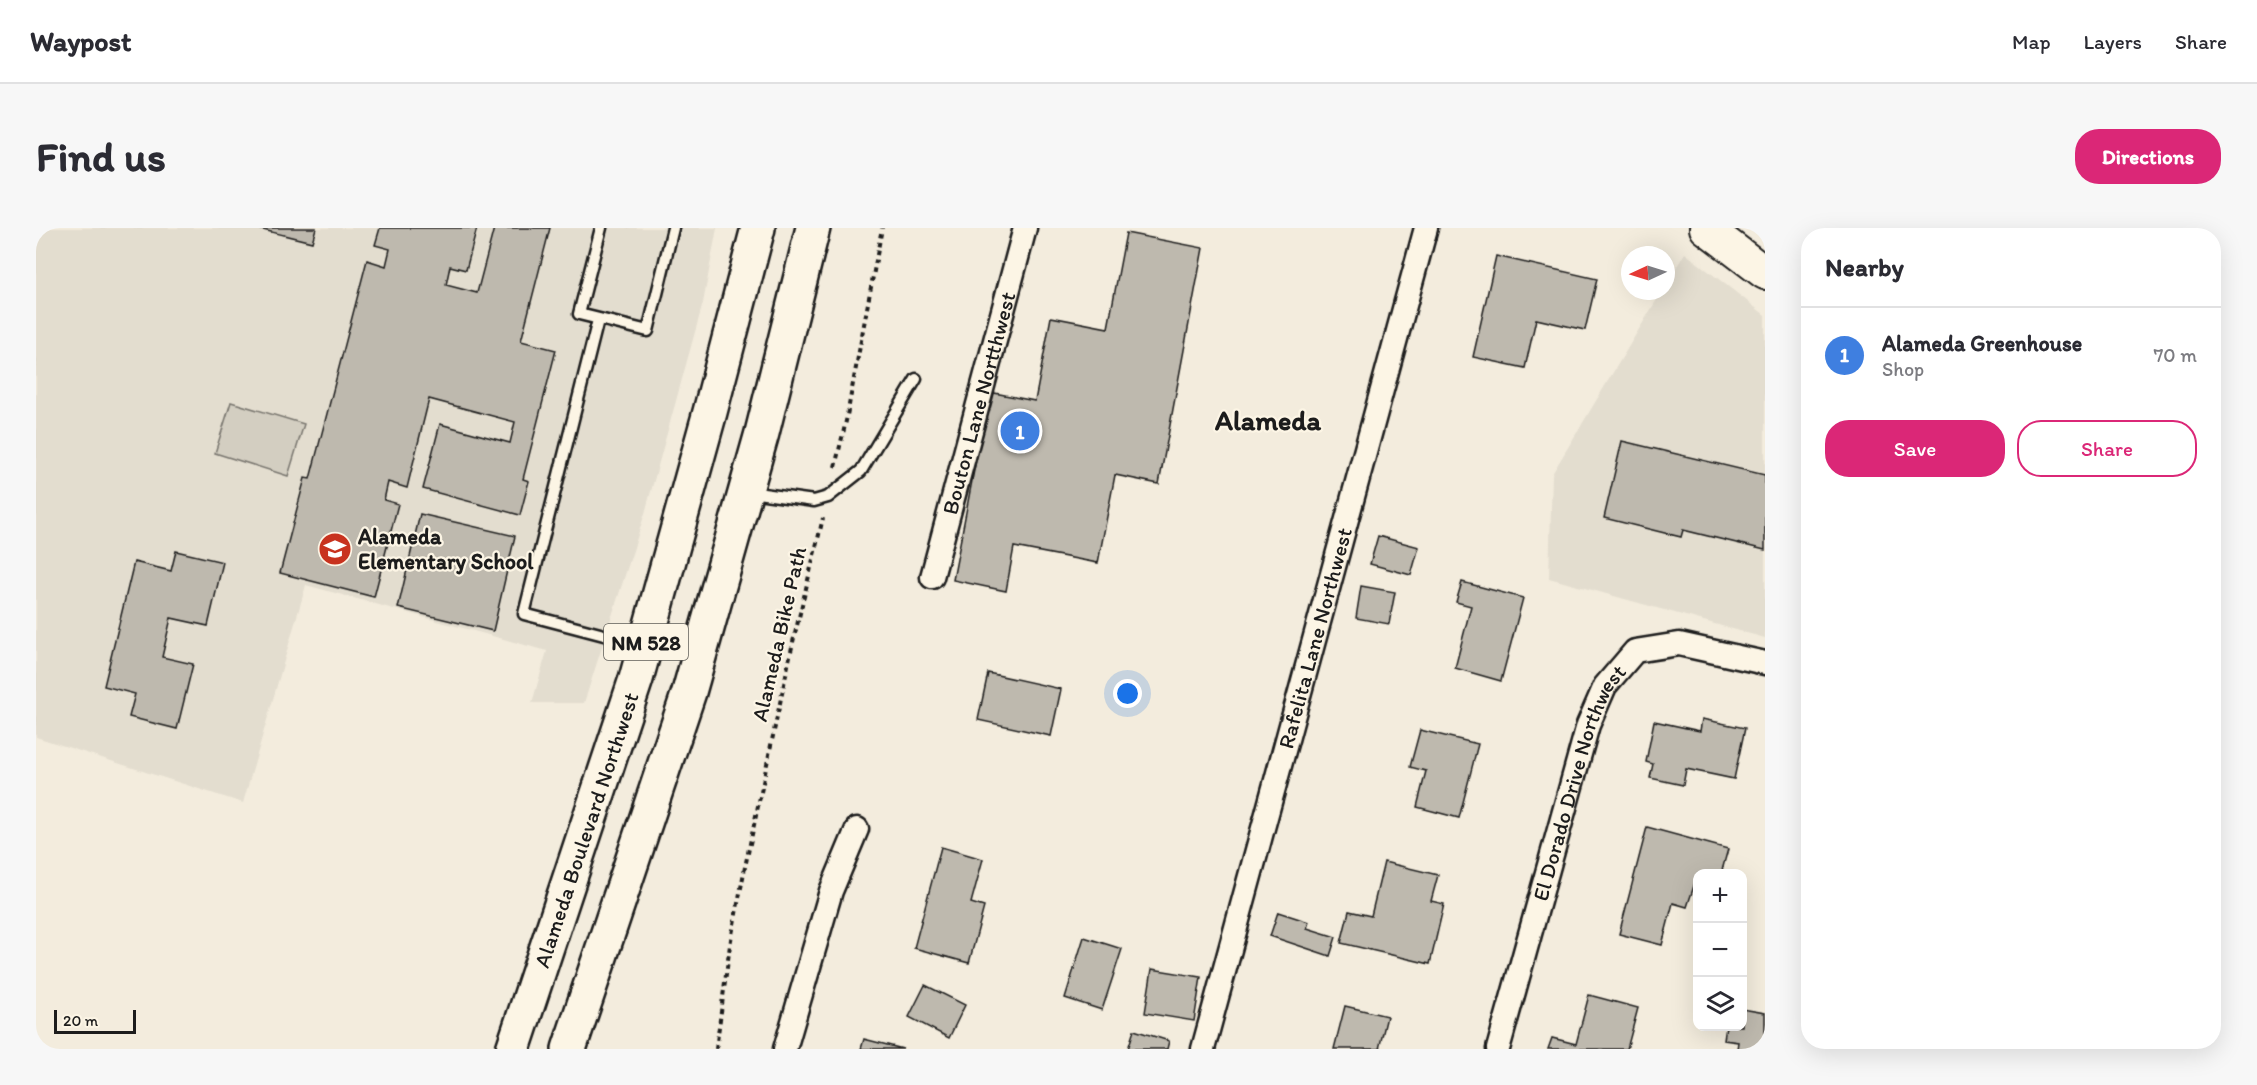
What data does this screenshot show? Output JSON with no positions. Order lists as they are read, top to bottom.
{
  "streets": {
    "main road": ["NM 528", "Alameda Boulevard Northwest"],
    "street": ["Bouton Lane Nortthwest", "Rafelita Lane Northwest", "El Dorado Drive Northwest"],
    "path": ["Alameda Bike Path"]
  },
  "districts": ["Alameda"],
  "places": {
    "school or university": ["Alameda Elementary School"]
  },
  "scale_bar": "20 m",
  "north": "left",
  "page": {
    "header": "Waypost",
    "nav": ["Map", "Layers", "Share"],
    "buttons": [
      "Directions",
      ["Save", "Share"]
    ],
    "title": "Find us",
    "heading": "Nearby",
    "list": [
      {
        "mark": "1",
        "name": "Alameda Greenhouse",
        "note": "Shop",
        "value": "70 m"
      }
    ],
    "pins": "1",
    "map_buttons": ["+", "−"],
    "scale": "20 m"
  }
}
